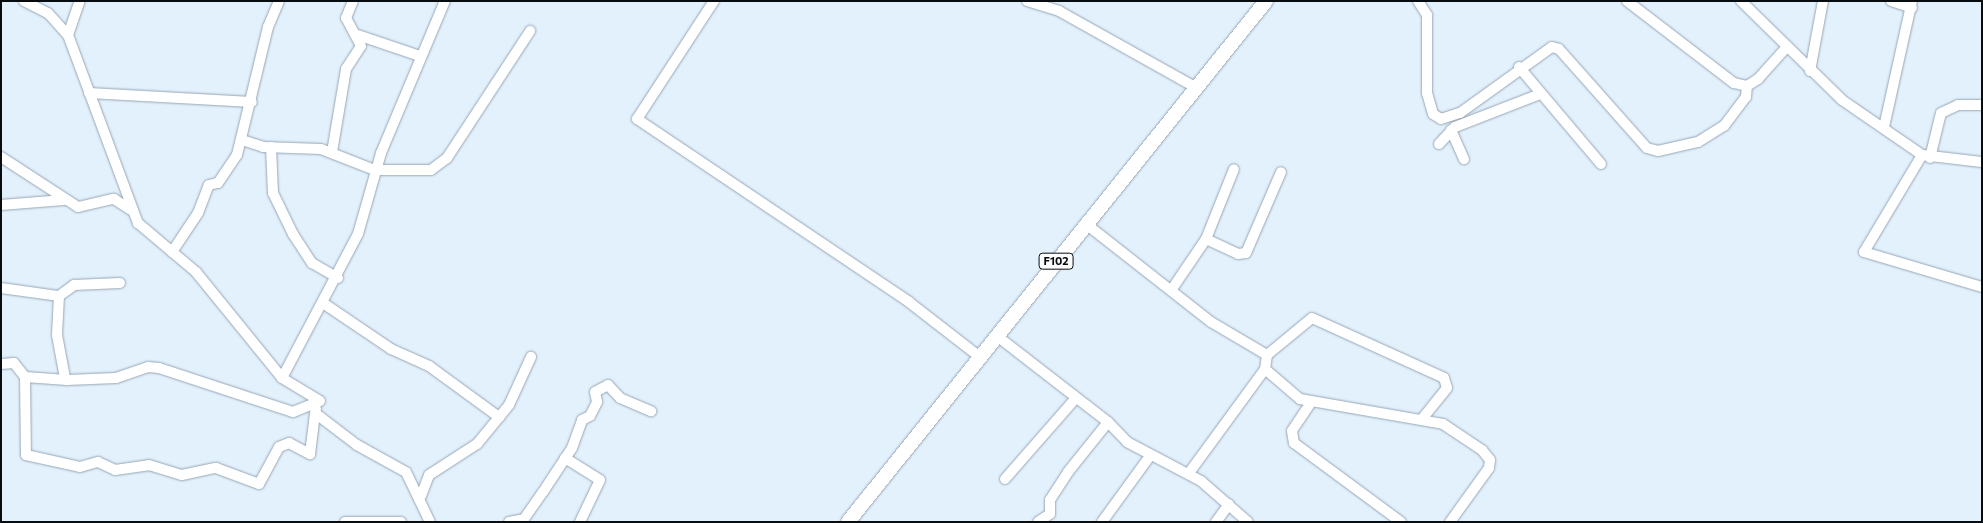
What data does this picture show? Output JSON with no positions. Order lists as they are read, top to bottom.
{
  "streets": {
    "main road": ["F102"]
  }
}
